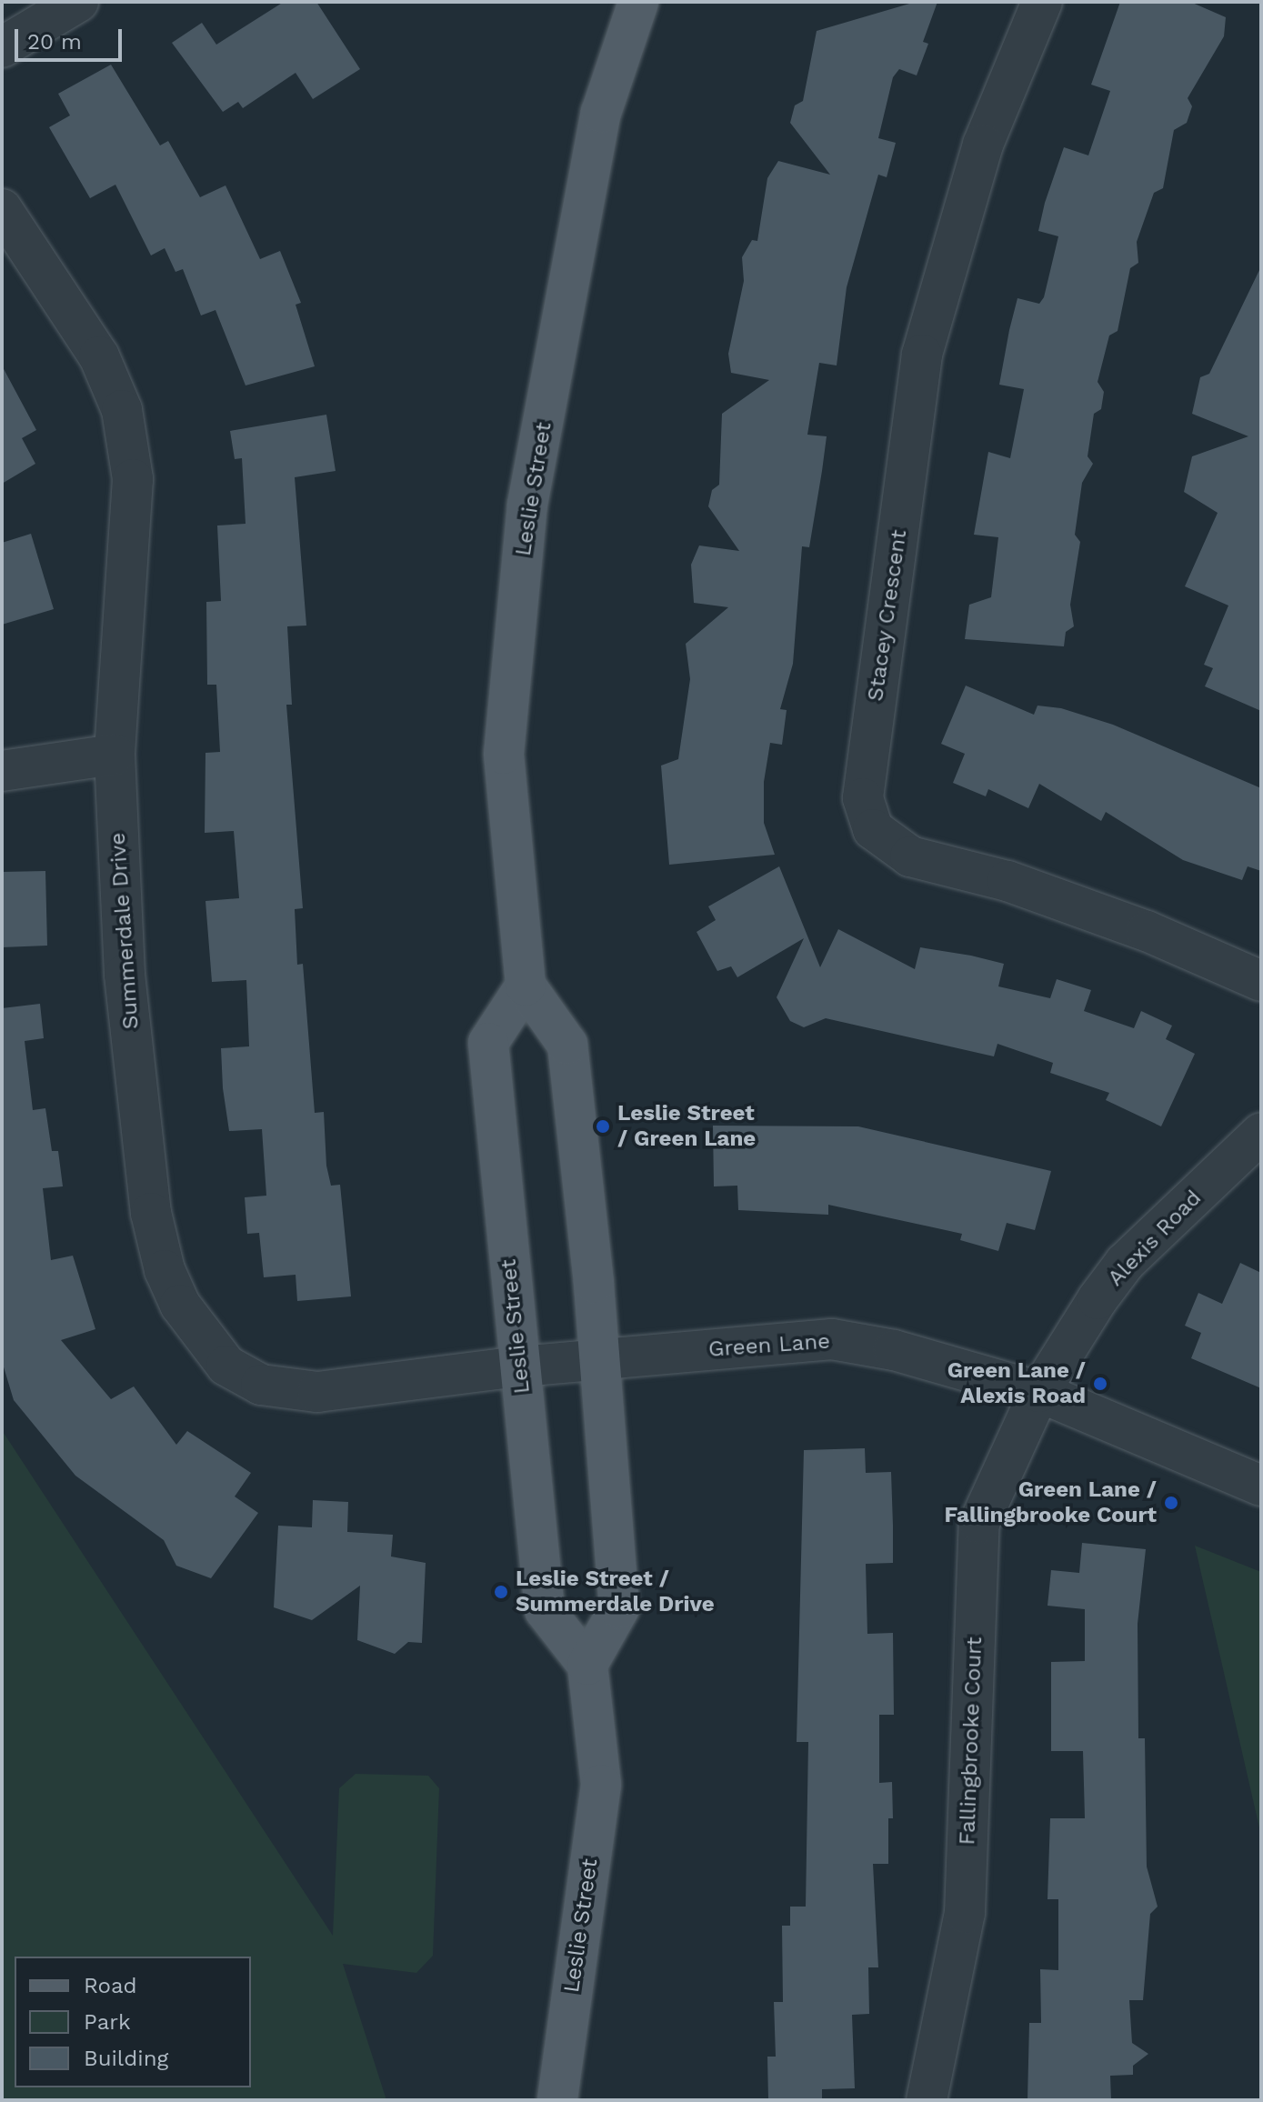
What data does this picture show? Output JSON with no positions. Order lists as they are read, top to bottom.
{
  "streets": {
    "main road": ["Leslie Street"],
    "street": [
      "Stacey Crescent",
      "Summerdale Drive",
      "Alexis Road",
      "Green Lane",
      "Fallingbrooke Court"
    ]
  },
  "crossings": [
    ["Leslie Street", "Summerdale Drive"],
    ["Leslie Street", "Green Lane"],
    ["Summerdale Drive", "Green Lane"],
    ["Alexis Road", "Green Lane"],
    ["Alexis Road", "Fallingbrooke Court"],
    ["Green Lane", "Fallingbrooke Court"]
  ],
  "places": [
    "Leslie Street / Green Lane",
    "Green Lane / Alexis Road",
    "Green Lane / Fallingbrooke Court",
    "Leslie Street / Summerdale Drive"
  ],
  "legend": ["Road", "Park", "Building"],
  "scale_bar": "20 m"
}
